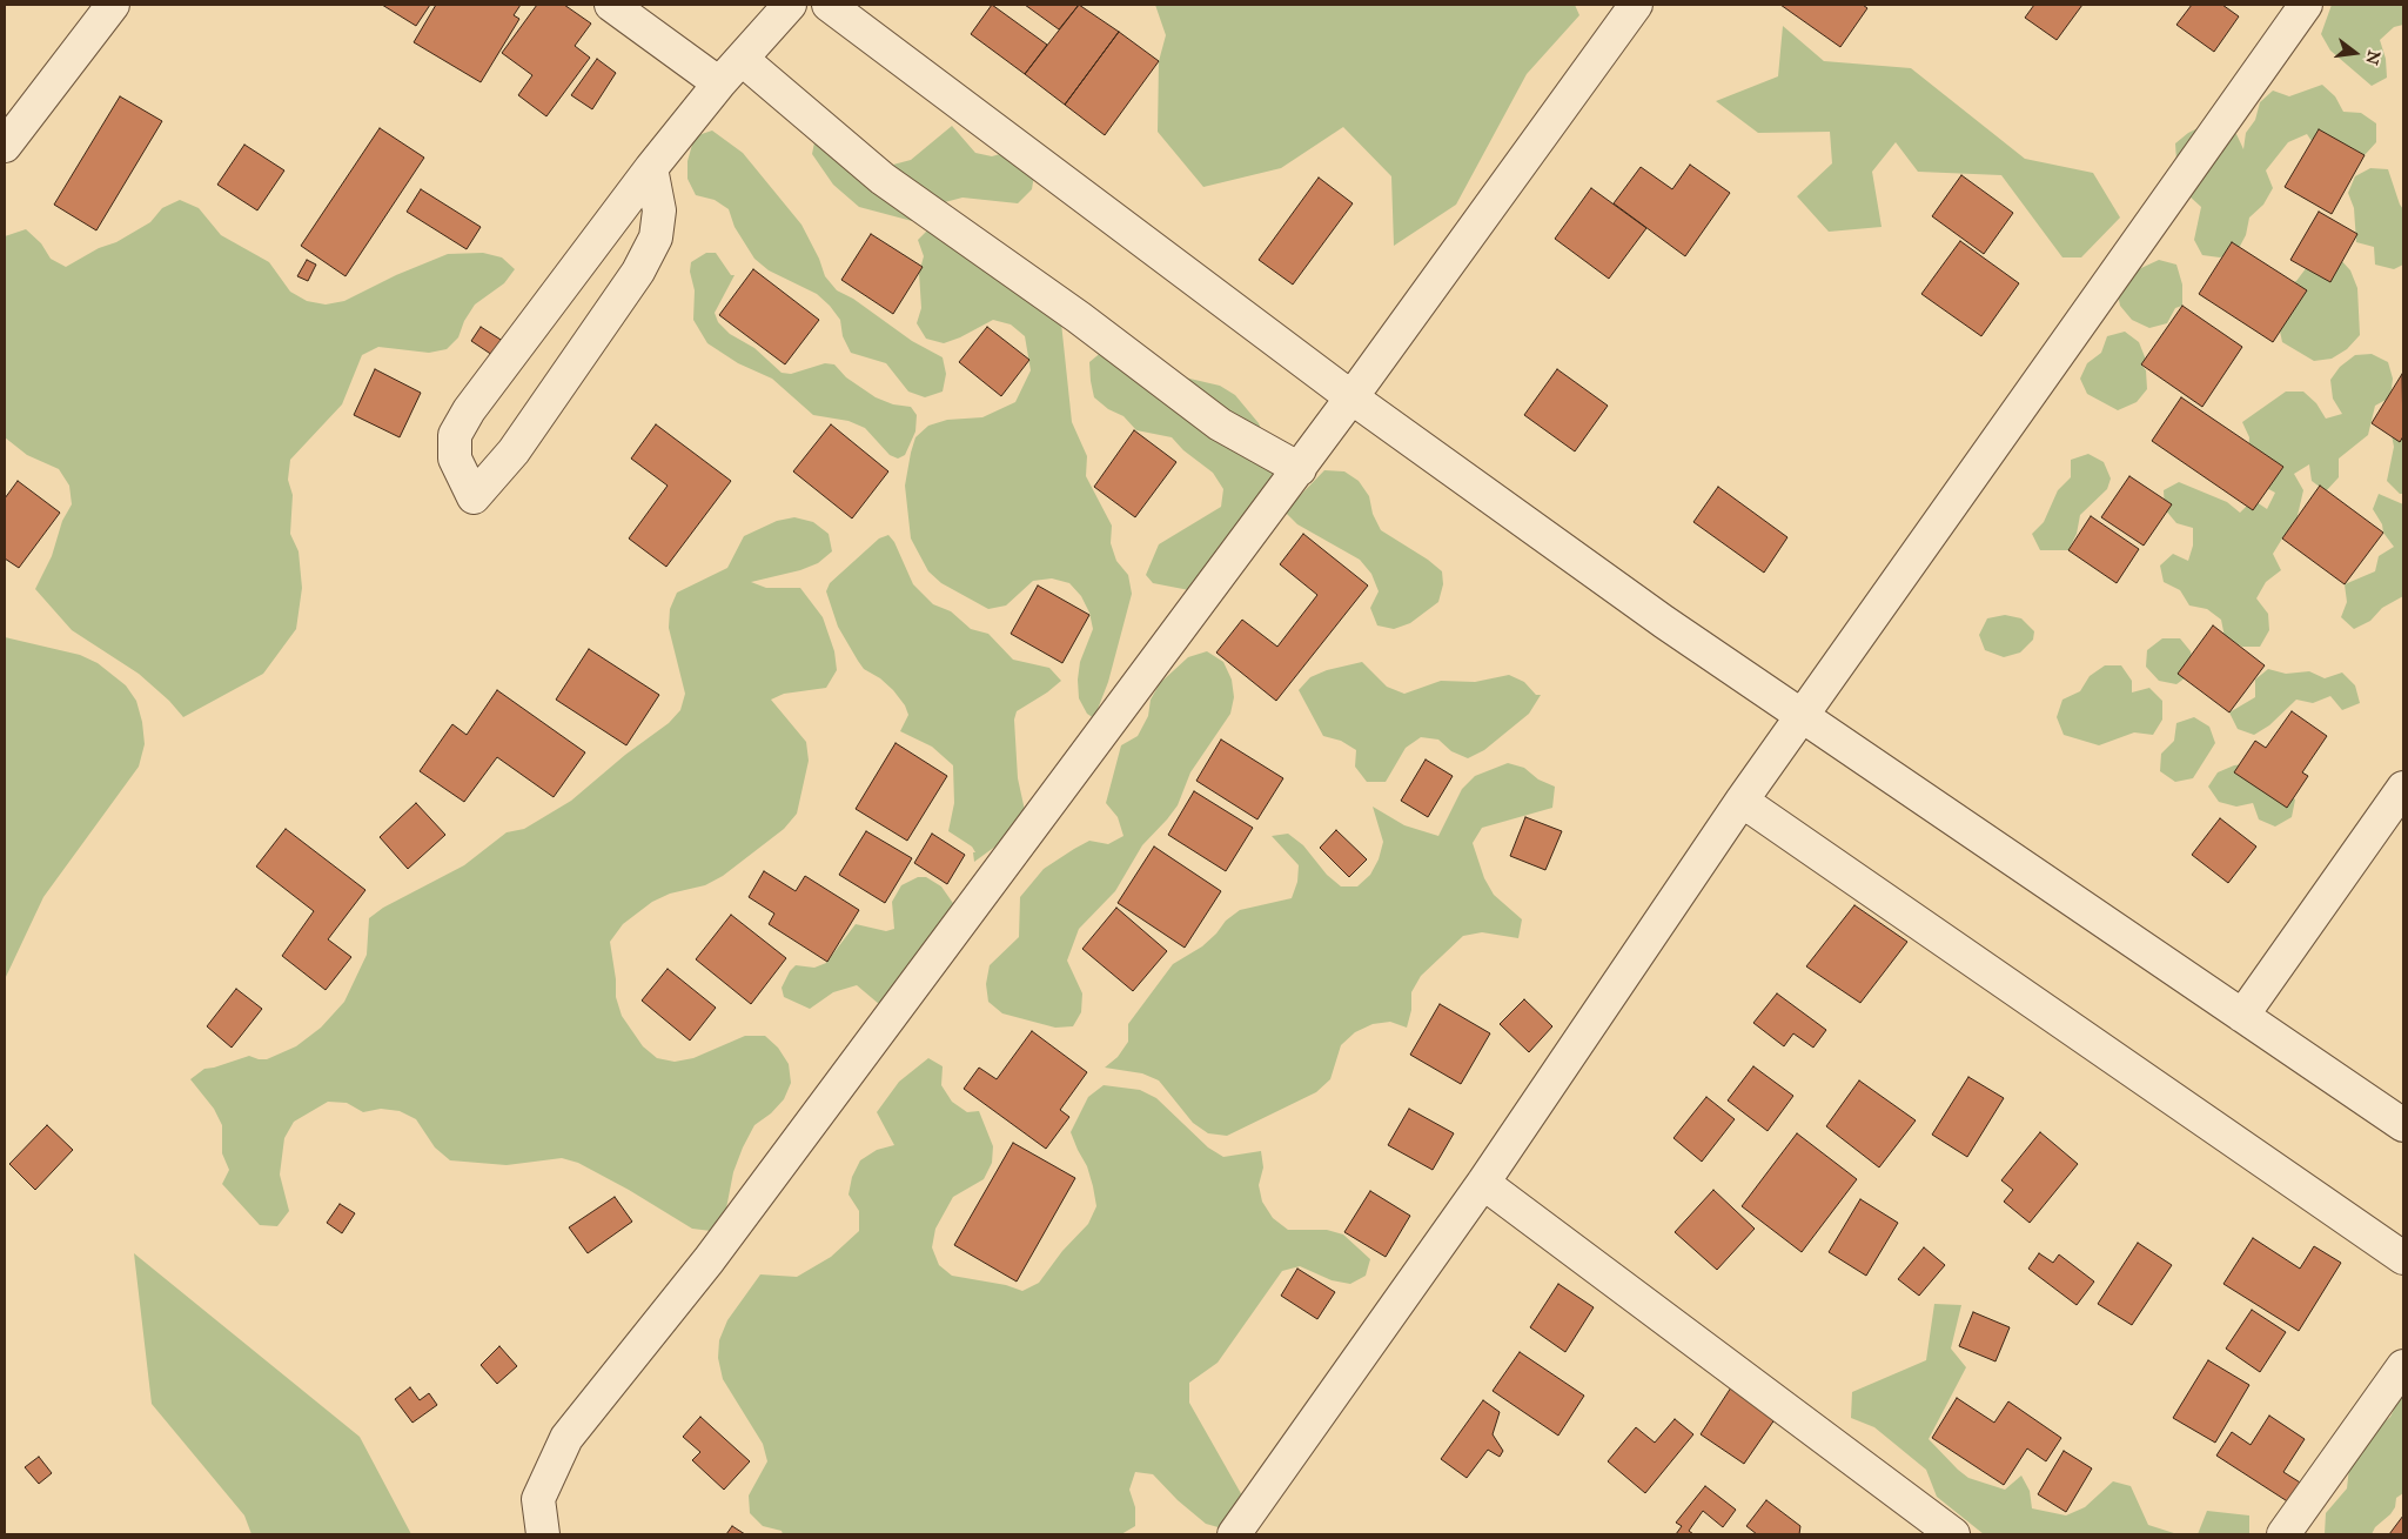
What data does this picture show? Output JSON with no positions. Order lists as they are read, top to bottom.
{
  "north": "right"
}
